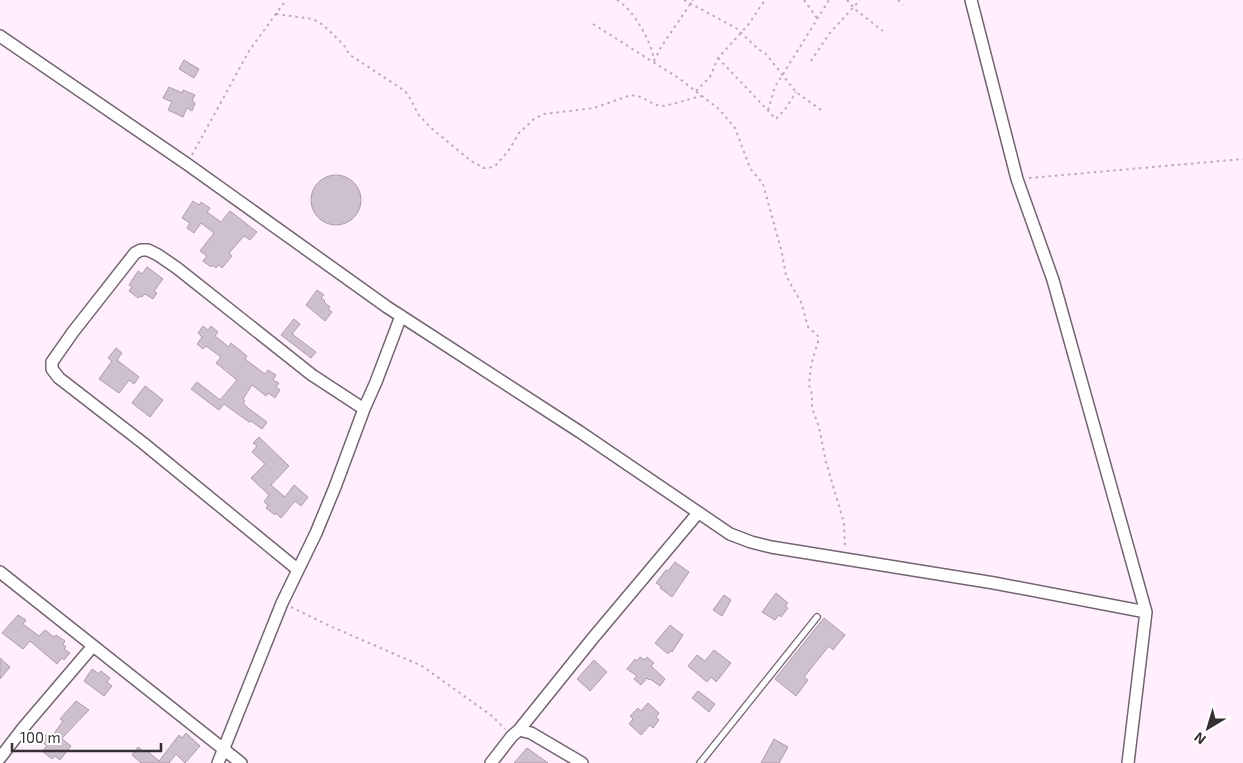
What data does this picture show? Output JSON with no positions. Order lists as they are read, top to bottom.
{
  "scale_bar": "100 m",
  "north": "bottom left"
}
